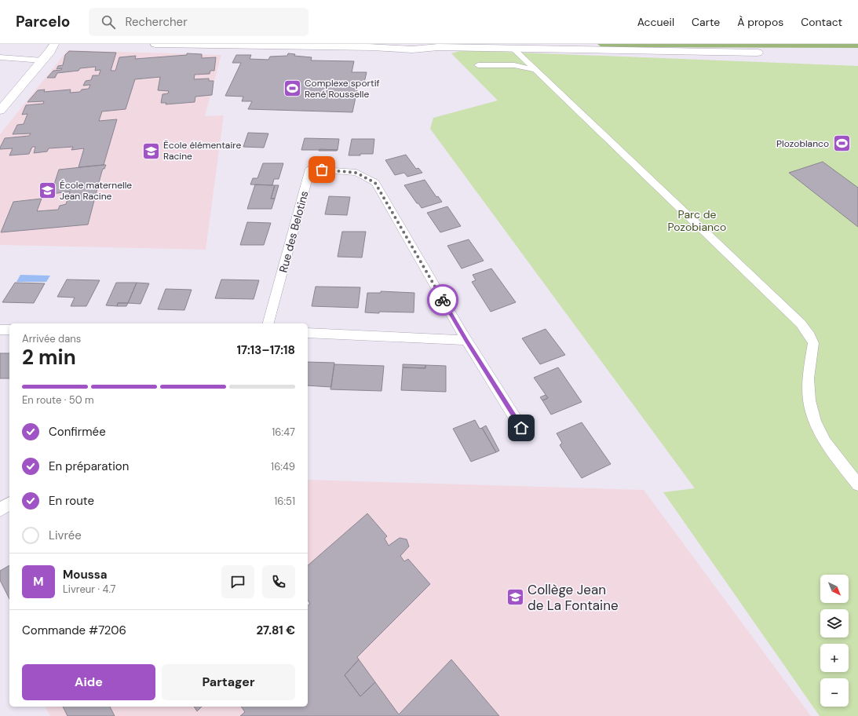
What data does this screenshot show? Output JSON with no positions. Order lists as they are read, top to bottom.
{
  "streets": {
    "lane": ["Rue des Belotins"]
  },
  "parks": ["Parc de Pozobianco"],
  "places": {
    "sports": ["Complexe sportif René Rousselle", "Plozoblanco"],
    "school or university": ["Ëcole élémentaire Racine", "École maternelle Jean Racine", "Collège Jean de La Fontaine"]
  },
  "north": "bottom right",
  "page": {
    "header": "Parcelo",
    "search": "Rechercher",
    "nav": [
      "Accueil",
      "Carte",
      "À propos",
      "Contact"
    ],
    "heading": ["2 min", "Arrivée dans", "17:13–17:18"],
    "panel": [
      "Moussa",
      "Livreur · 4.7",
      "Commande #7206",
      "27.81 €"
    ],
    "bar": "En route · 50 m",
    "list": [
      ["Confirmée", "16:47"],
      ["En préparation", "16:49"],
      ["En route", "16:51"],
      "Livrée"
    ],
    "round": "M",
    "map_buttons": ["+", "−"],
    "buttons": ["Aide", "Partager"]
  }
}
